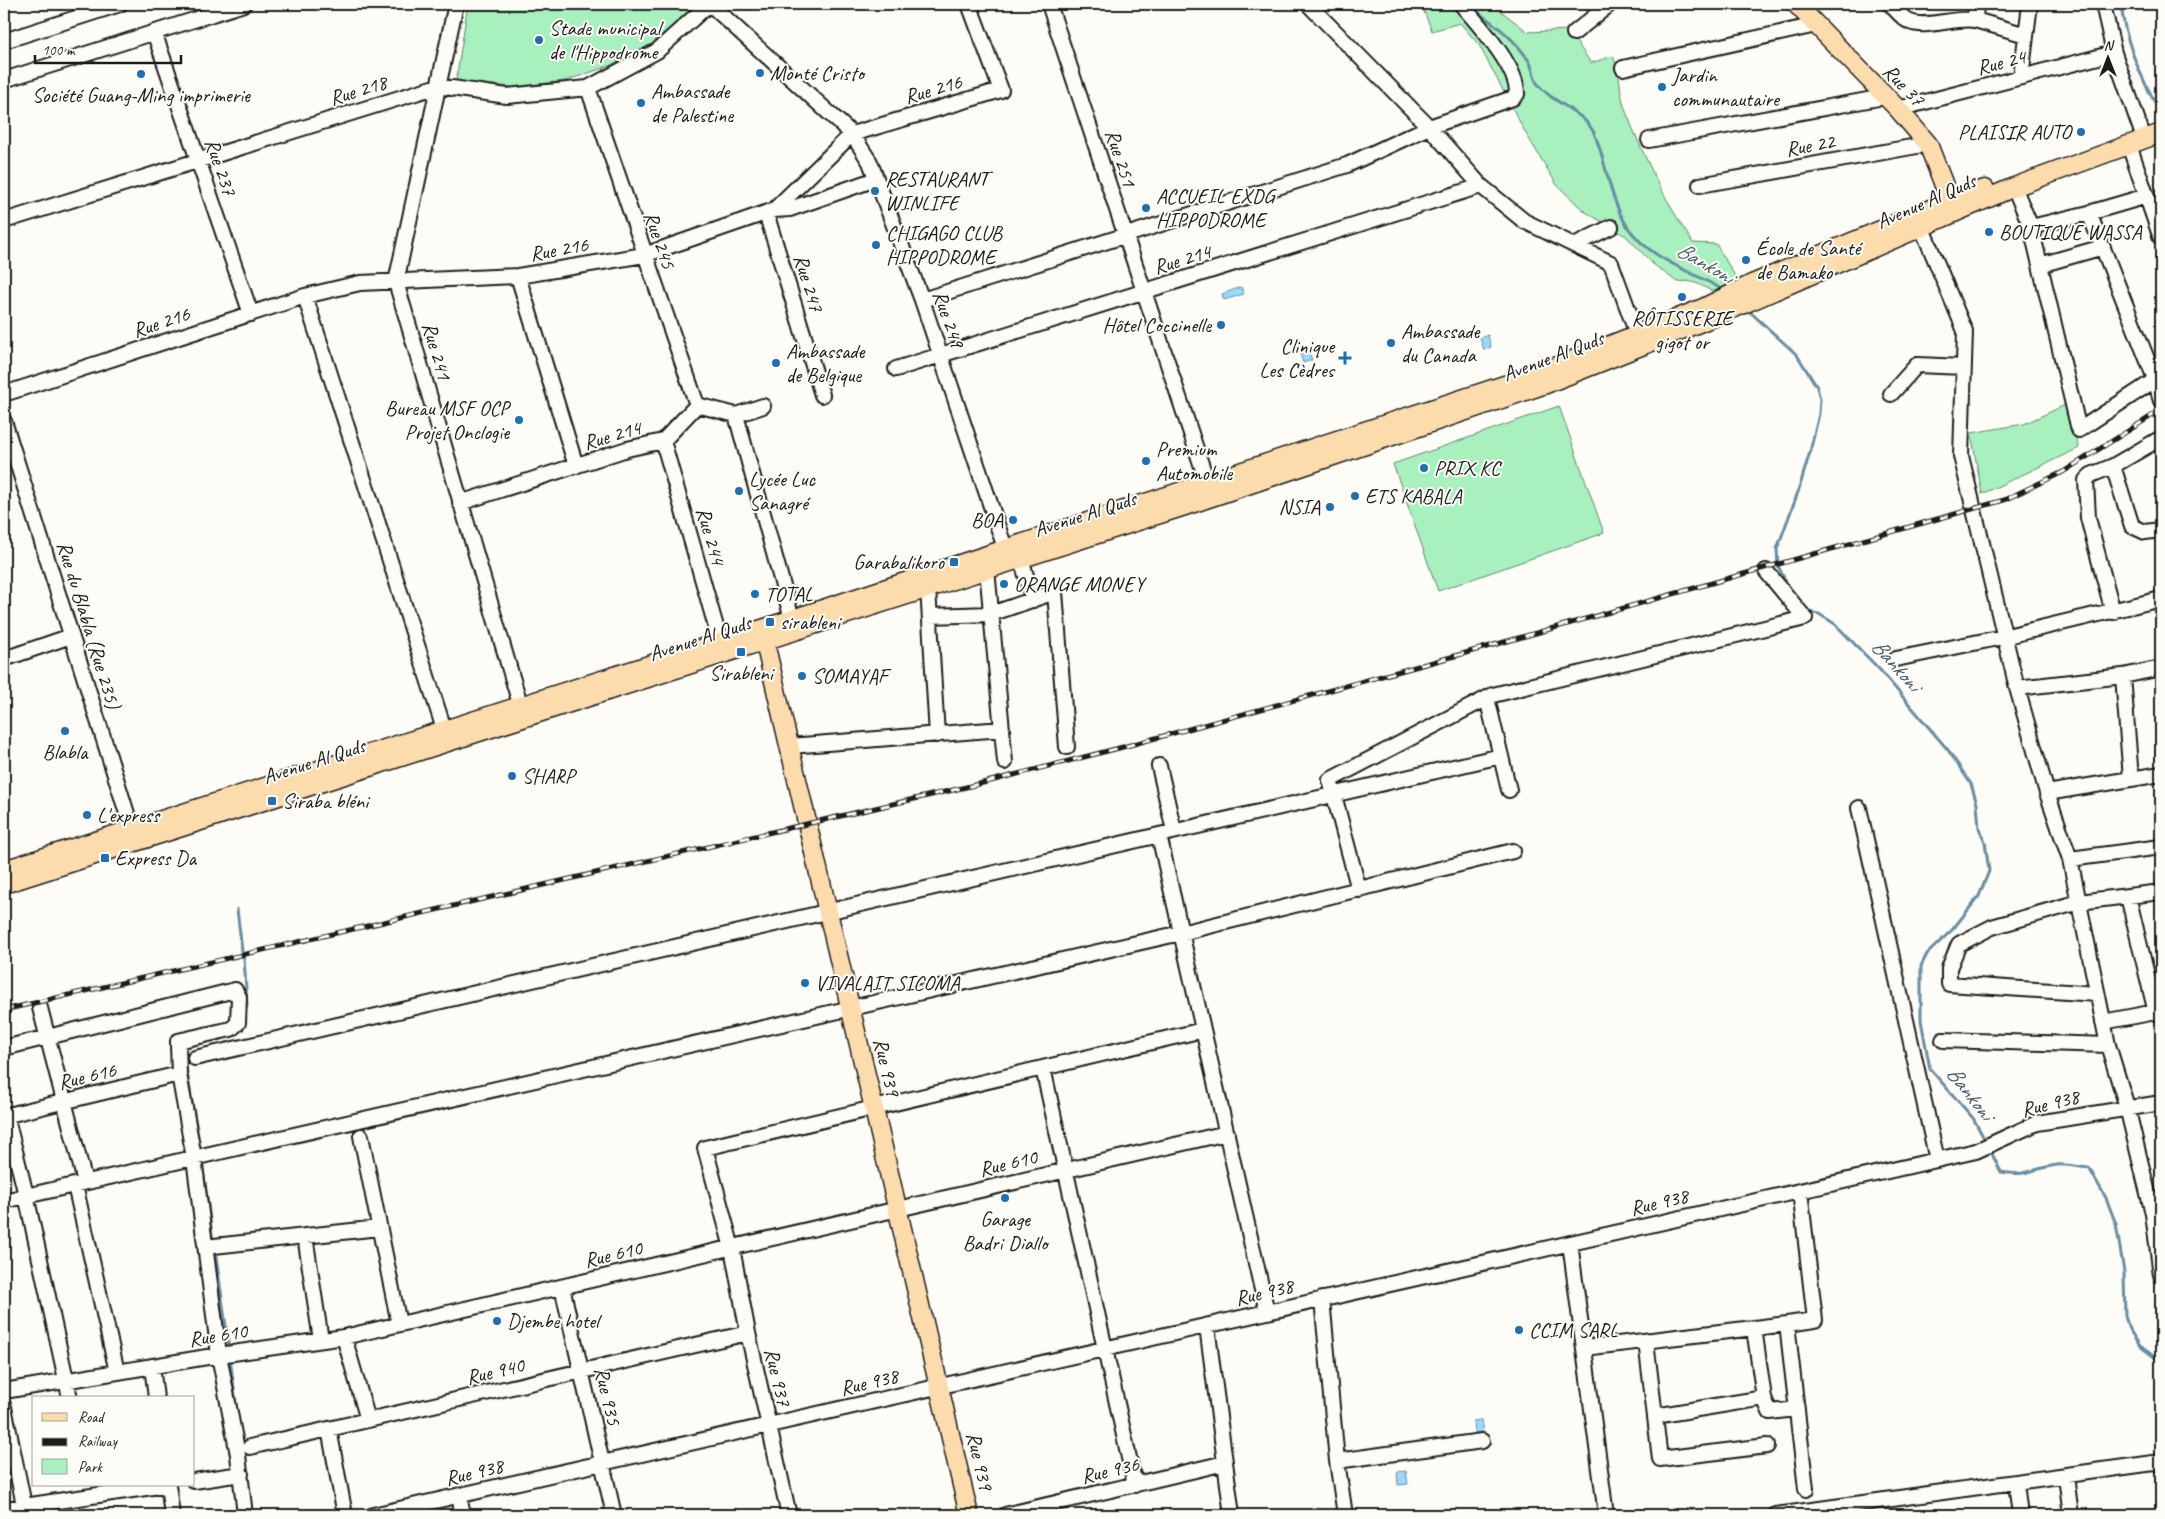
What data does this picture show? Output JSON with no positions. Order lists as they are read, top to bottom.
{
  "streets": {
    "main road": ["Rue 37", "Avenue Al Quds", "Rue 939"],
    "street": [
      "Rue 24",
      "Rue 216",
      "Rue 218",
      "Rue 22",
      "Rue 251",
      "Rue 237",
      "Rue 245",
      "Rue 214",
      "Rue 247",
      "Rue 249",
      "Rue 241",
      "Rue 244",
      "Rue du Blabla (Rue 235)",
      "Rue 616",
      "Rue 938",
      "Rue 610",
      "Rue 940",
      "Rue 937",
      "Rue 935",
      "Rue 936"
    ]
  },
  "crossings": [
    ["Rue 24", "Rue 37"],
    ["Rue 37", "Rue 22"],
    ["Rue 37", "Avenue Al Quds"],
    ["Rue 216", "Rue 237"],
    ["Rue 216", "Rue 245"],
    ["Rue 216", "Rue 247"],
    ["Rue 216", "Rue 249"],
    ["Rue 216", "Rue 241"],
    ["Rue 218", "Rue 237"],
    ["Rue 218", "Rue 245"],
    ["Rue 218", "Rue 249"],
    ["Rue 218", "Rue 241"],
    ["Rue 251", "Avenue Al Quds"],
    ["Rue 251", "Rue 214"],
    ["Avenue Al Quds", "Rue 249"],
    ["Avenue Al Quds", "Rue 241"],
    ["Avenue Al Quds", "Rue 244"],
    ["Avenue Al Quds", "Rue du Blabla (Rue 235)"],
    ["Avenue Al Quds", "Rue 939"],
    ["Rue 245", "Rue 214"],
    ["Rue 214", "Rue 249"],
    ["Rue 214", "Rue 241"],
    ["Rue 214", "Rue 244"],
    ["Rue 939", "Rue 938"],
    ["Rue 939", "Rue 610"],
    ["Rue 939", "Rue 937"],
    ["Rue 938", "Rue 937"],
    ["Rue 938", "Rue 935"],
    ["Rue 610", "Rue 937"],
    ["Rue 610", "Rue 935"],
    ["Rue 940", "Rue 937"],
    ["Rue 940", "Rue 935"]
  ],
  "water": ["Bankoni"],
  "places": {
    "other": [
      "Stade municipal de l'Hippodrome",
      "Monté Cristo",
      "Société Guang-Ming imprimerie",
      "Jardin communautaire",
      "Ambassade de Palestine",
      "PLAISIR AUTO",
      "RESTAURANT WINLIFE",
      "ACCUEIL EXDG HIPPODROME",
      "BOUTIQUE WASSA",
      "CHIGAGO CLUB HIPPODROME",
      "École de Santé de Bamako",
      "RÔTISSERIE gigot or",
      "Hôtel Coccinelle",
      "Ambassade du Canada",
      "Ambassade de Belgique",
      "Bureau MSF OCP Projet Onclogie",
      "Premium Automobile",
      "PRIX KC",
      "Lycée Luc Sanagré",
      "ETS KABALA",
      "NSIA",
      "BOA",
      "ORANGE MONEY",
      "TOTAL",
      "SOMAYAF",
      "Blabla",
      "SHARP",
      "L'express",
      "VIVALAIT SICOMA",
      "Garage Badri Diallo",
      "Djembe hotel",
      "CCIM SARL"
    ],
    "health": ["Clinique Les Cèdres"],
    "transit": [
      "Garabalikoro",
      "sirableni",
      "Sirableni",
      "Siraba bléni",
      "Express Da"
    ]
  },
  "legend": ["Road", "Railway", "Park"],
  "scale_bar": "100 m",
  "north": "top"
}
